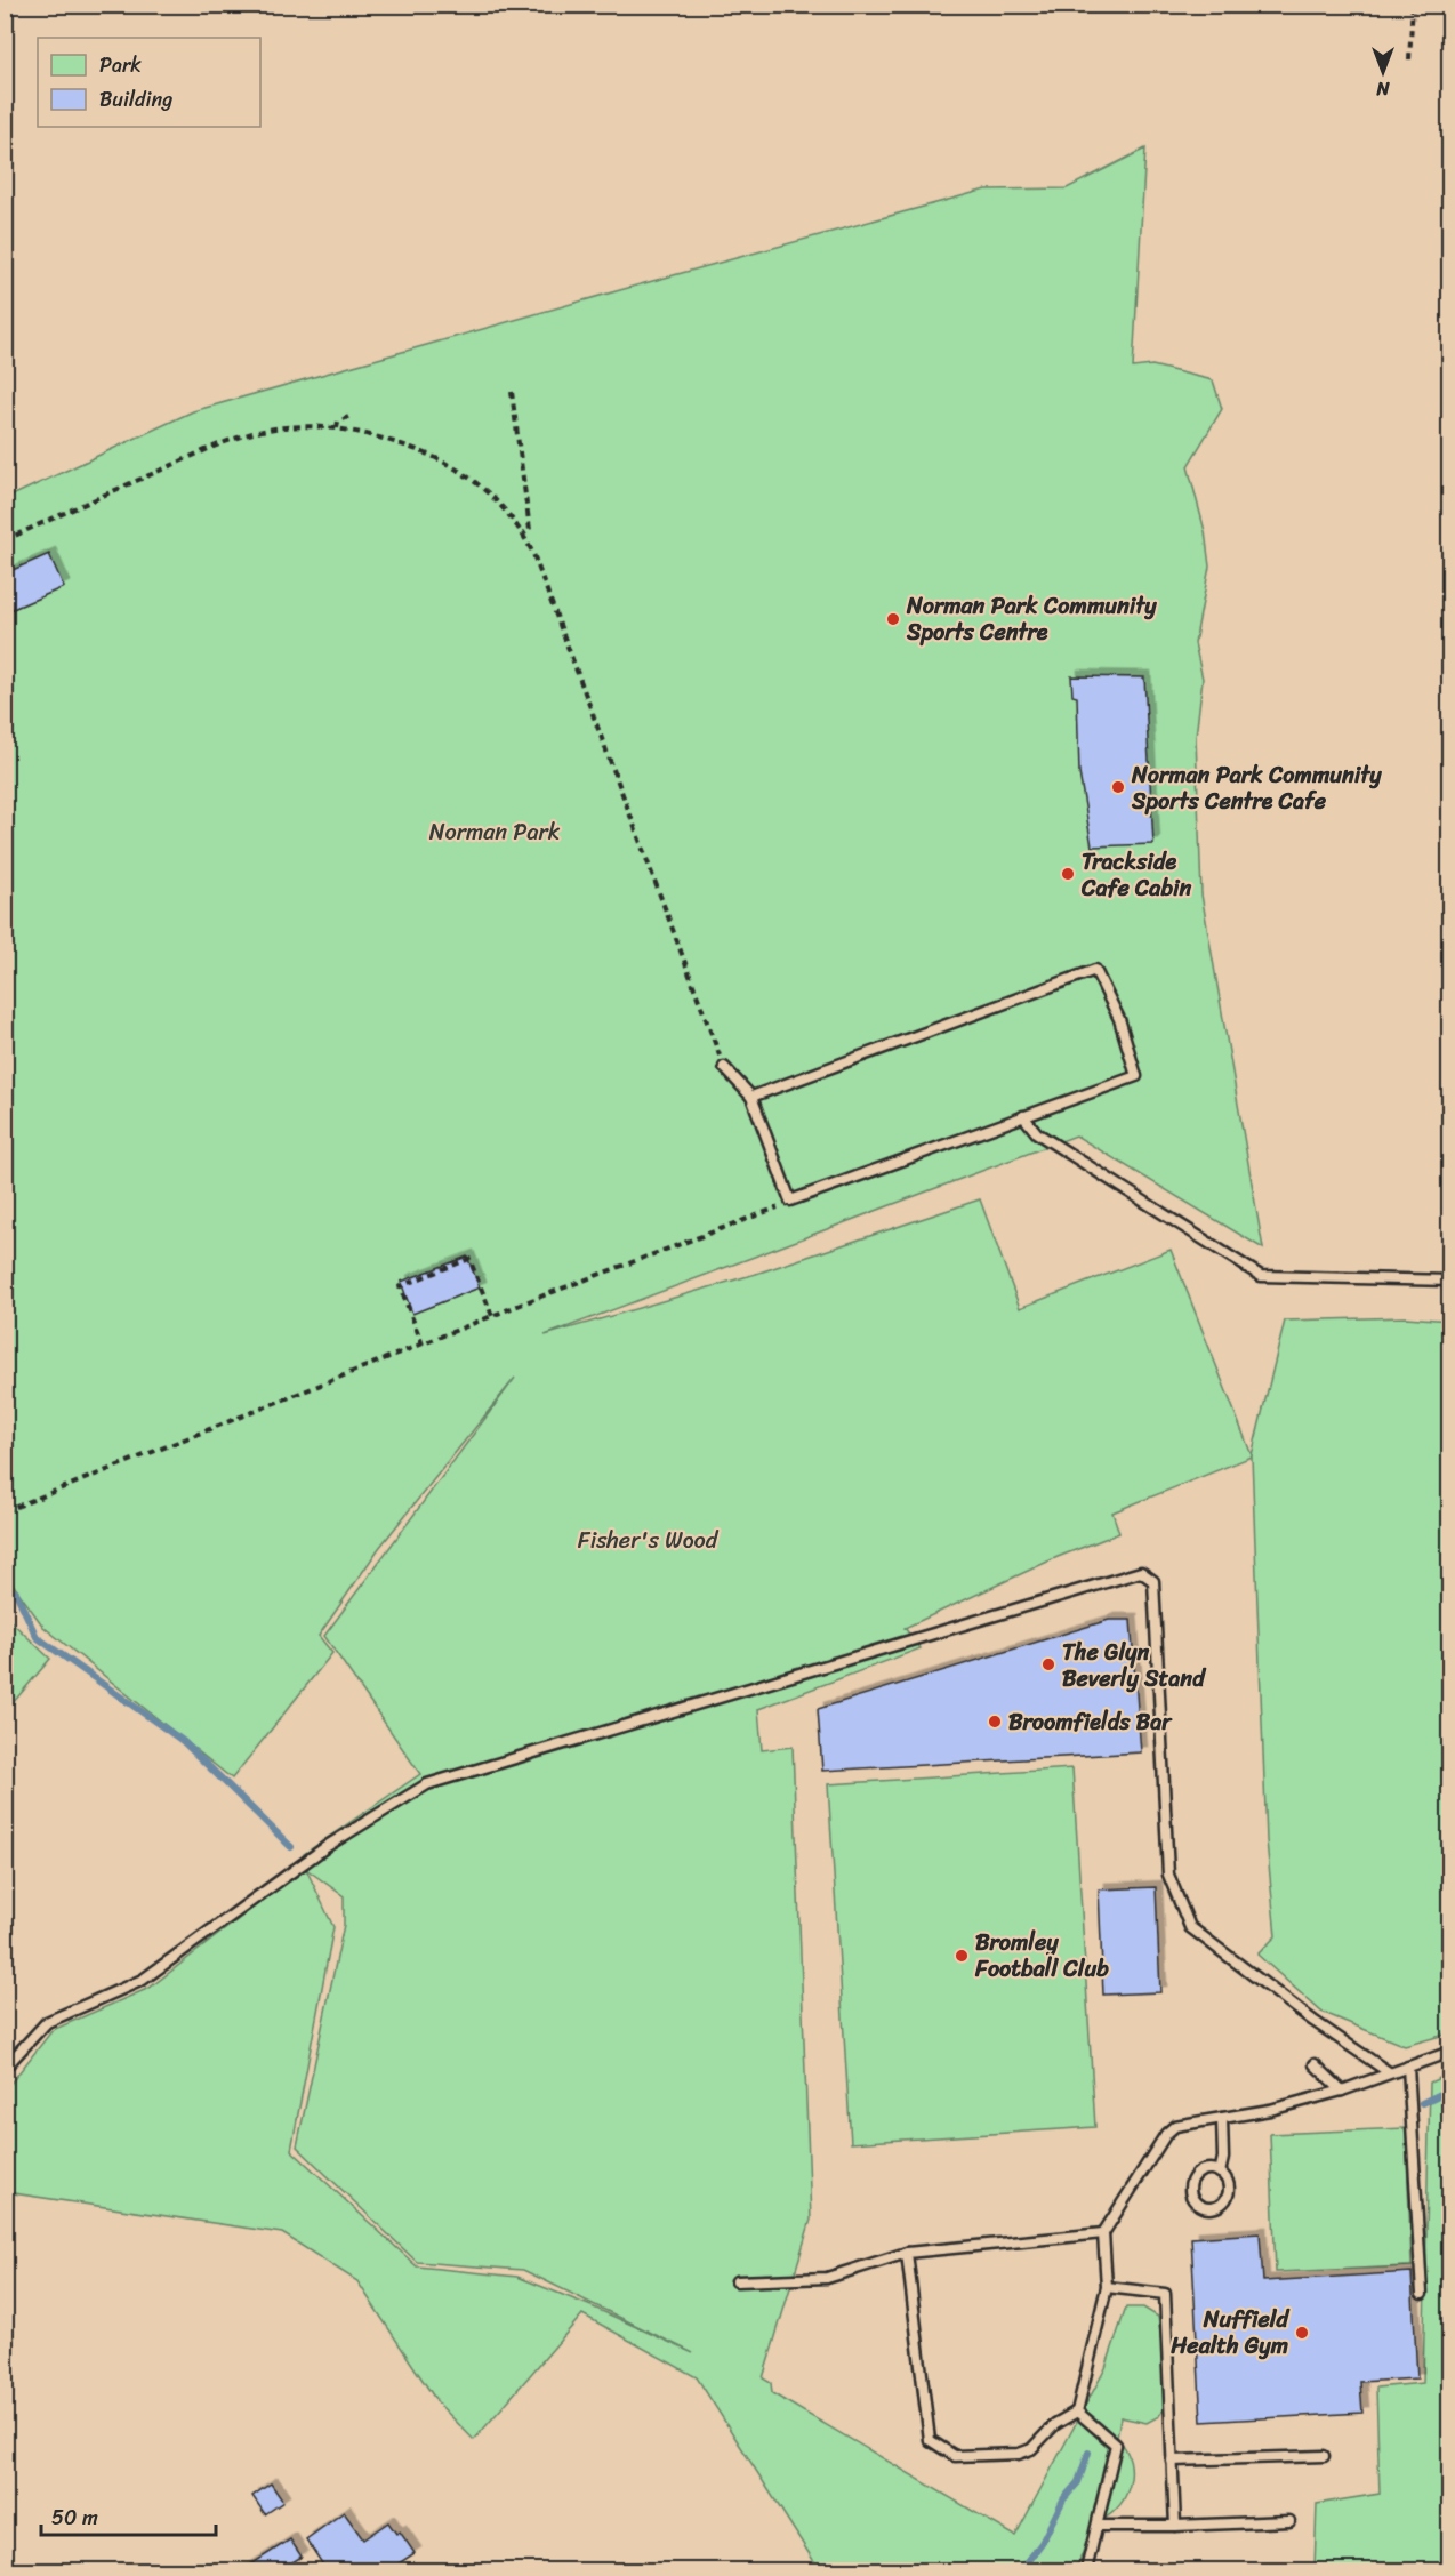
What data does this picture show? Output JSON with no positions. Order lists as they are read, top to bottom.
{
  "parks": ["Norman Park", "Fisher's Wood"],
  "places": [
    "Norman Park Community Sports Centre",
    "Norman Park Community Sports Centre Cafe",
    "Trackside Cafe Cabin",
    "The Glyn Beverly Stand",
    "Broomfields Bar",
    "Bromley Football Club",
    "Nuffield Health Gym"
  ],
  "legend": ["Park", "Building"],
  "scale_bar": "50 m",
  "north": "bottom"
}
